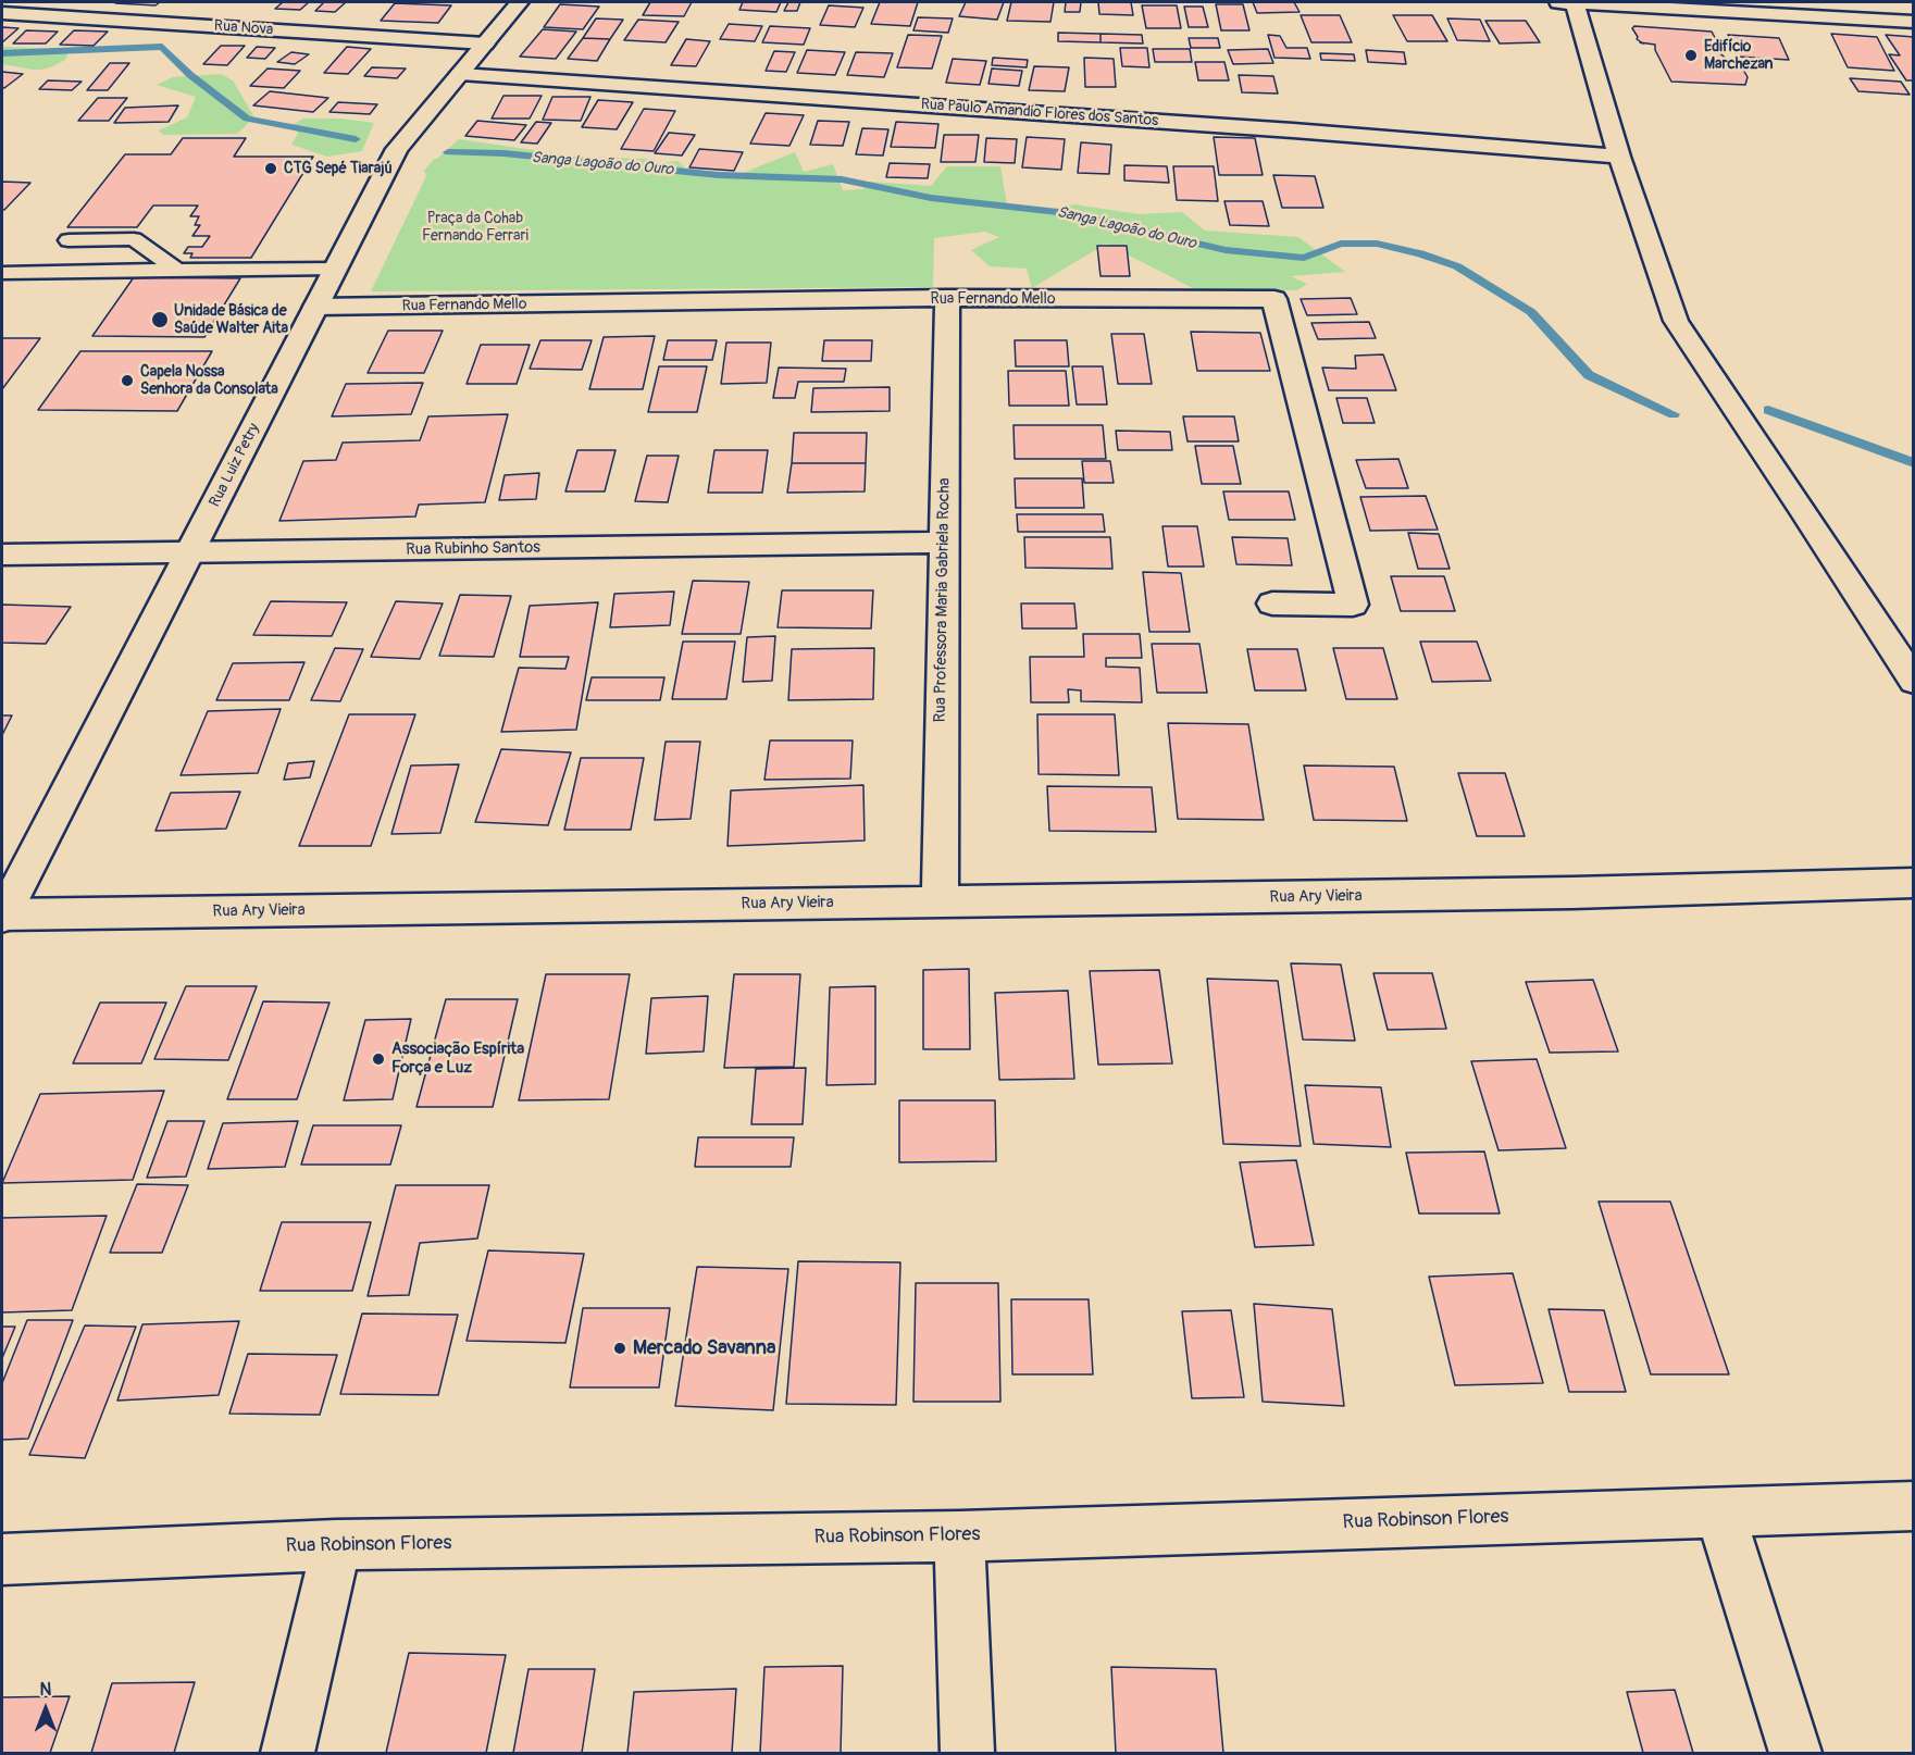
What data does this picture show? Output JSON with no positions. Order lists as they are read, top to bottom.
{
  "streets": {
    "street": [
      "Rua Nova",
      "Rua Paulo Amandio Flores dos Santos",
      "Rua Fernando Mello",
      "Rua Luiz Petry",
      "Rua Rubinho Santos",
      "Rua Professora Maria Gabriela Rocha",
      "Rua Ary Vieira",
      "Rua Robinson Flores"
    ]
  },
  "crossings": [
    ["Rua Nova", "Rua Luiz Petry"],
    ["Rua Paulo Amandio Flores dos Santos", "Rua Luiz Petry"],
    ["Rua Fernando Mello", "Rua Luiz Petry"],
    ["Rua Fernando Mello", "Rua Professora Maria Gabriela Rocha"],
    ["Rua Luiz Petry", "Rua Rubinho Santos"],
    ["Rua Luiz Petry", "Rua Ary Vieira"],
    ["Rua Rubinho Santos", "Rua Professora Maria Gabriela Rocha"],
    ["Rua Professora Maria Gabriela Rocha", "Rua Ary Vieira"]
  ],
  "water": ["Sanga Lagoão do Ouro"],
  "parks": ["Praça da Cohab Fernando Ferrari"],
  "places": [
    "Edifício Marchezan",
    "CTG Sepé Tiarajú",
    "Unidade Básica de Saúde Walter Aita",
    "Capela Nossa Senhora da Consolata",
    "Associação Espírita Força e Luz",
    "Mercado Savanna"
  ],
  "north": "top"
}
